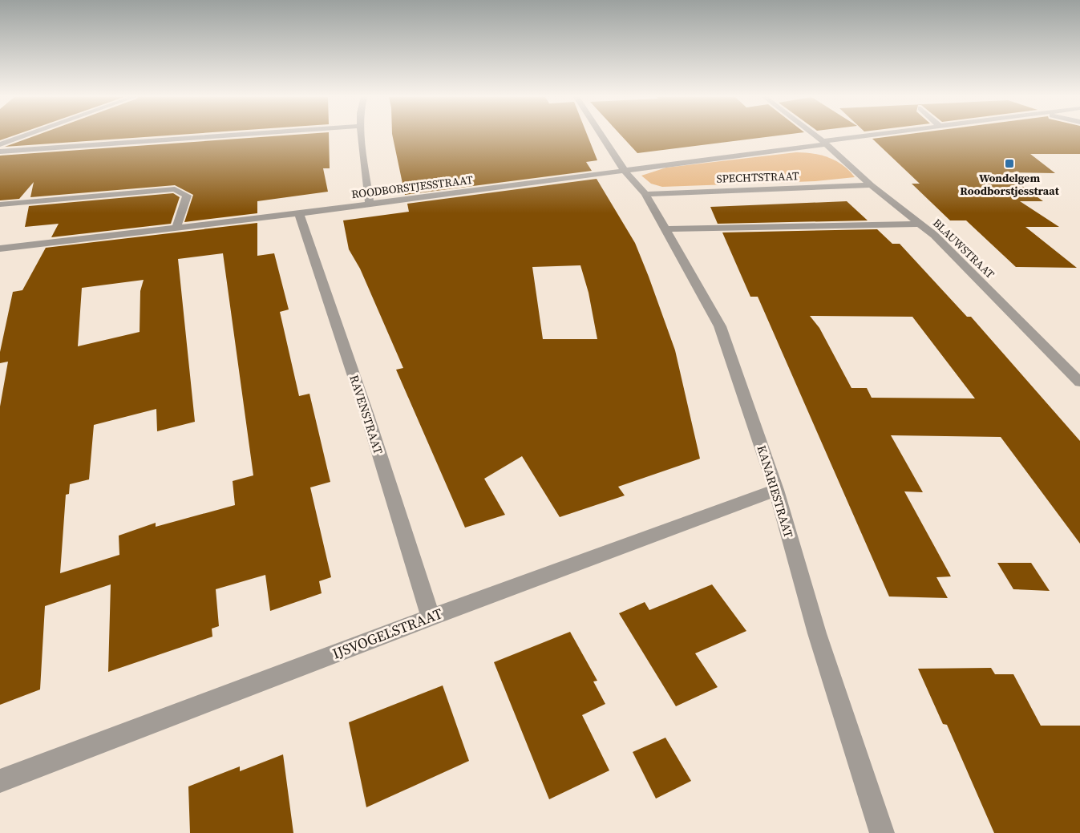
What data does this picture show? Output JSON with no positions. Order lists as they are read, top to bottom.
{
  "streets": {
    "street": [
      "SPECHTSTRAAT",
      "ROODBORSTJESSTRAAT",
      "BLAUWSTRAAT",
      "RAVENSTRAAT",
      "KANARIESTRAAT",
      "IJSVOGELSTRAAT"
    ]
  },
  "crossings": [
    ["SPECHTSTRAAT", "BLAUWSTRAAT"],
    ["SPECHTSTRAAT", "KANARIESTRAAT"],
    ["ROODBORSTJESSTRAAT", "BLAUWSTRAAT"],
    ["ROODBORSTJESSTRAAT", "RAVENSTRAAT"],
    ["ROODBORSTJESSTRAAT", "KANARIESTRAAT"],
    ["RAVENSTRAAT", "IJSVOGELSTRAAT"],
    ["KANARIESTRAAT", "IJSVOGELSTRAAT"]
  ],
  "places": {
    "transit": ["Wondelgem Roodborstjesstraat"]
  }
}
